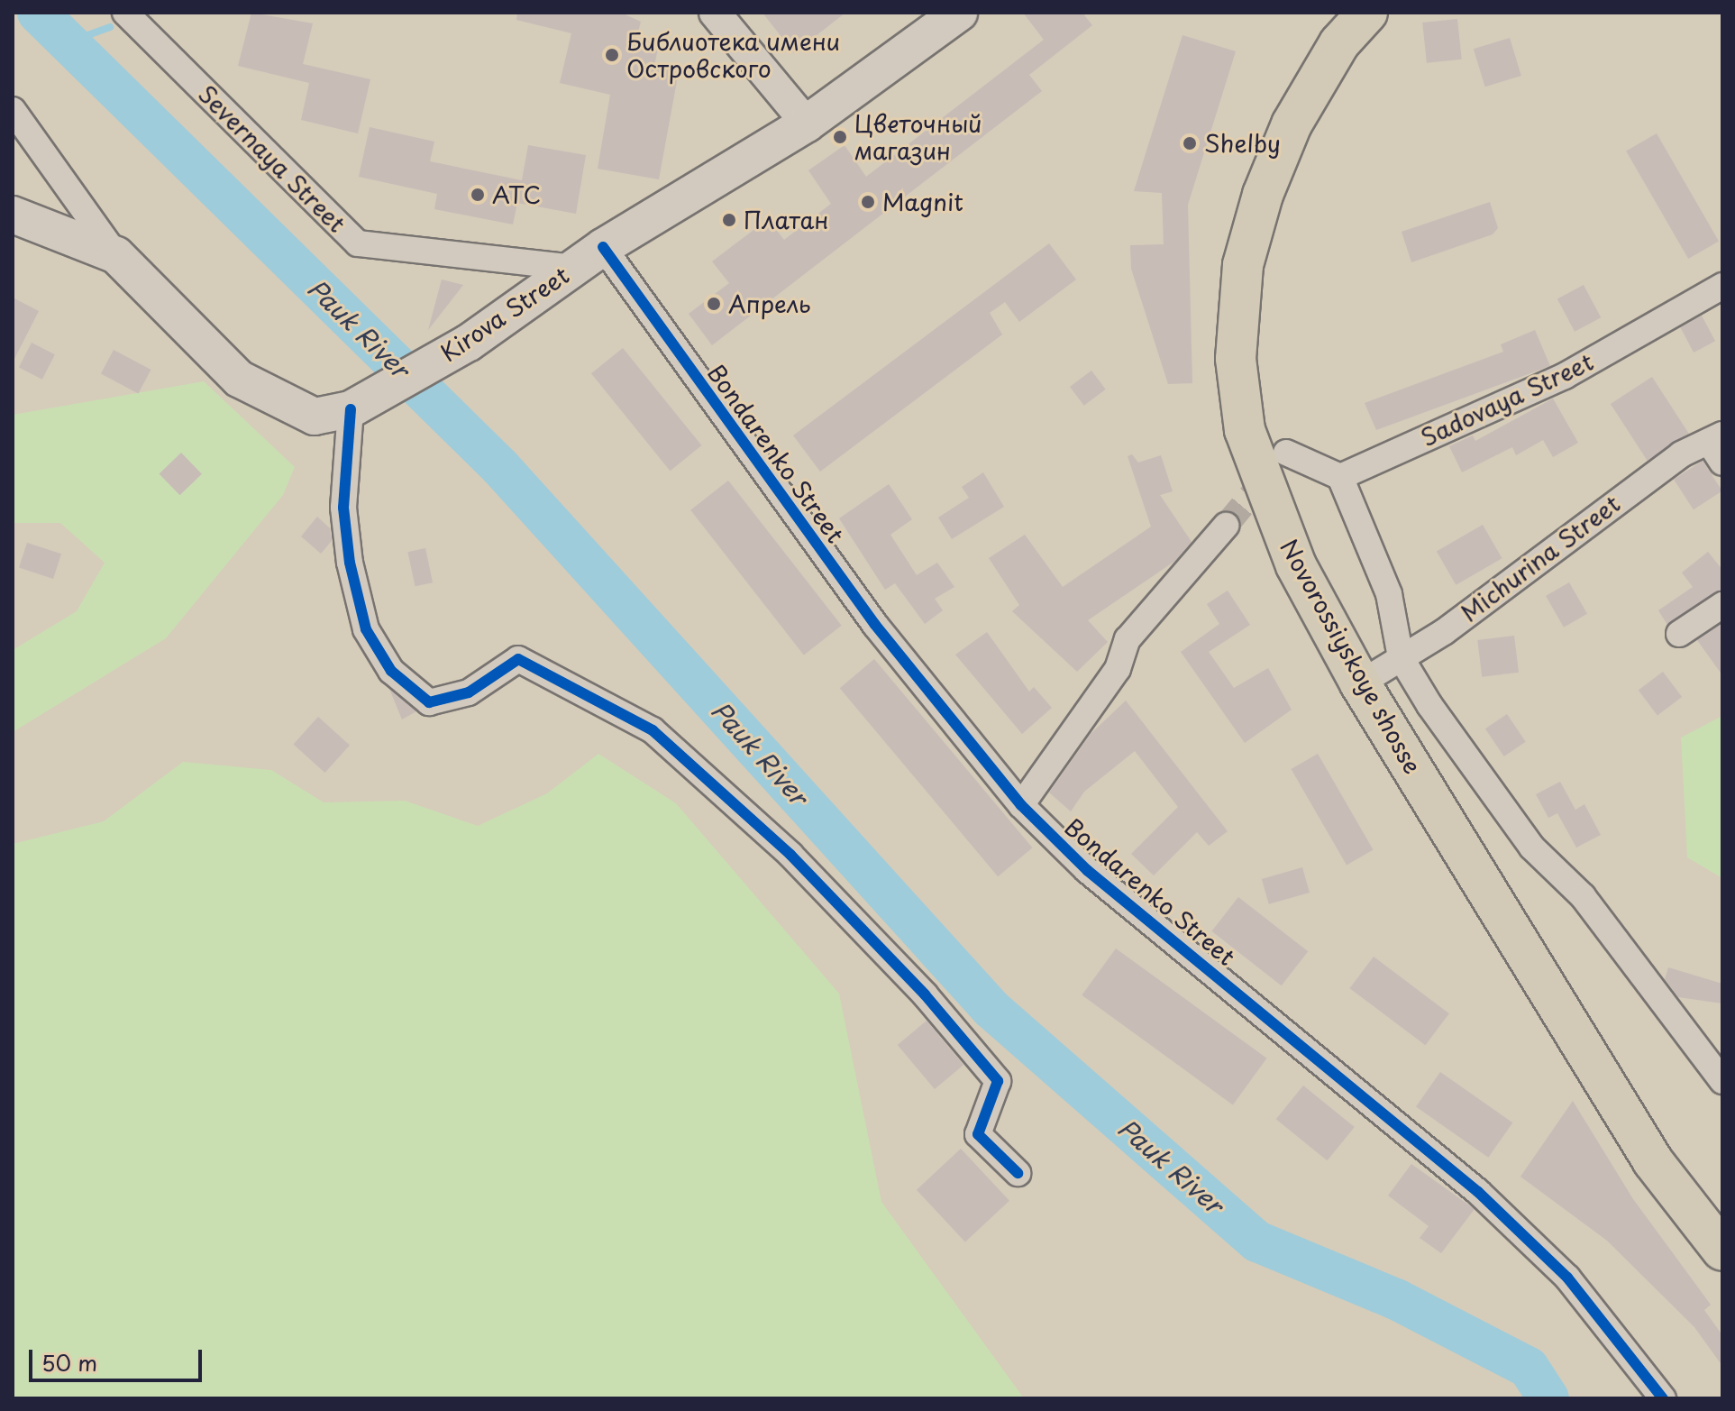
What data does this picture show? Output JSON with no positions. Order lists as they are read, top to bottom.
{
  "streets": {
    "highway": ["Novorossiyskoye shosse"],
    "main road": ["Kirova Street"],
    "street": [
      "Severnaya Street",
      "Sadovaya Street",
      "Bondarenko Street",
      "Michurina Street"
    ]
  },
  "crossings": [
    ["Severnaya Street", "Kirova Street"],
    ["Kirova Street", "Bondarenko Street"],
    ["Michurina Street", "Novorossiyskoye shosse"]
  ],
  "water": ["Pauk River"],
  "places": [
    "Библиотека имени Островского",
    "Цветочный магазин",
    "Shelby",
    "АТС",
    "Magnit",
    "Платан",
    "Апрель"
  ],
  "scale_bar": "50 m"
}
